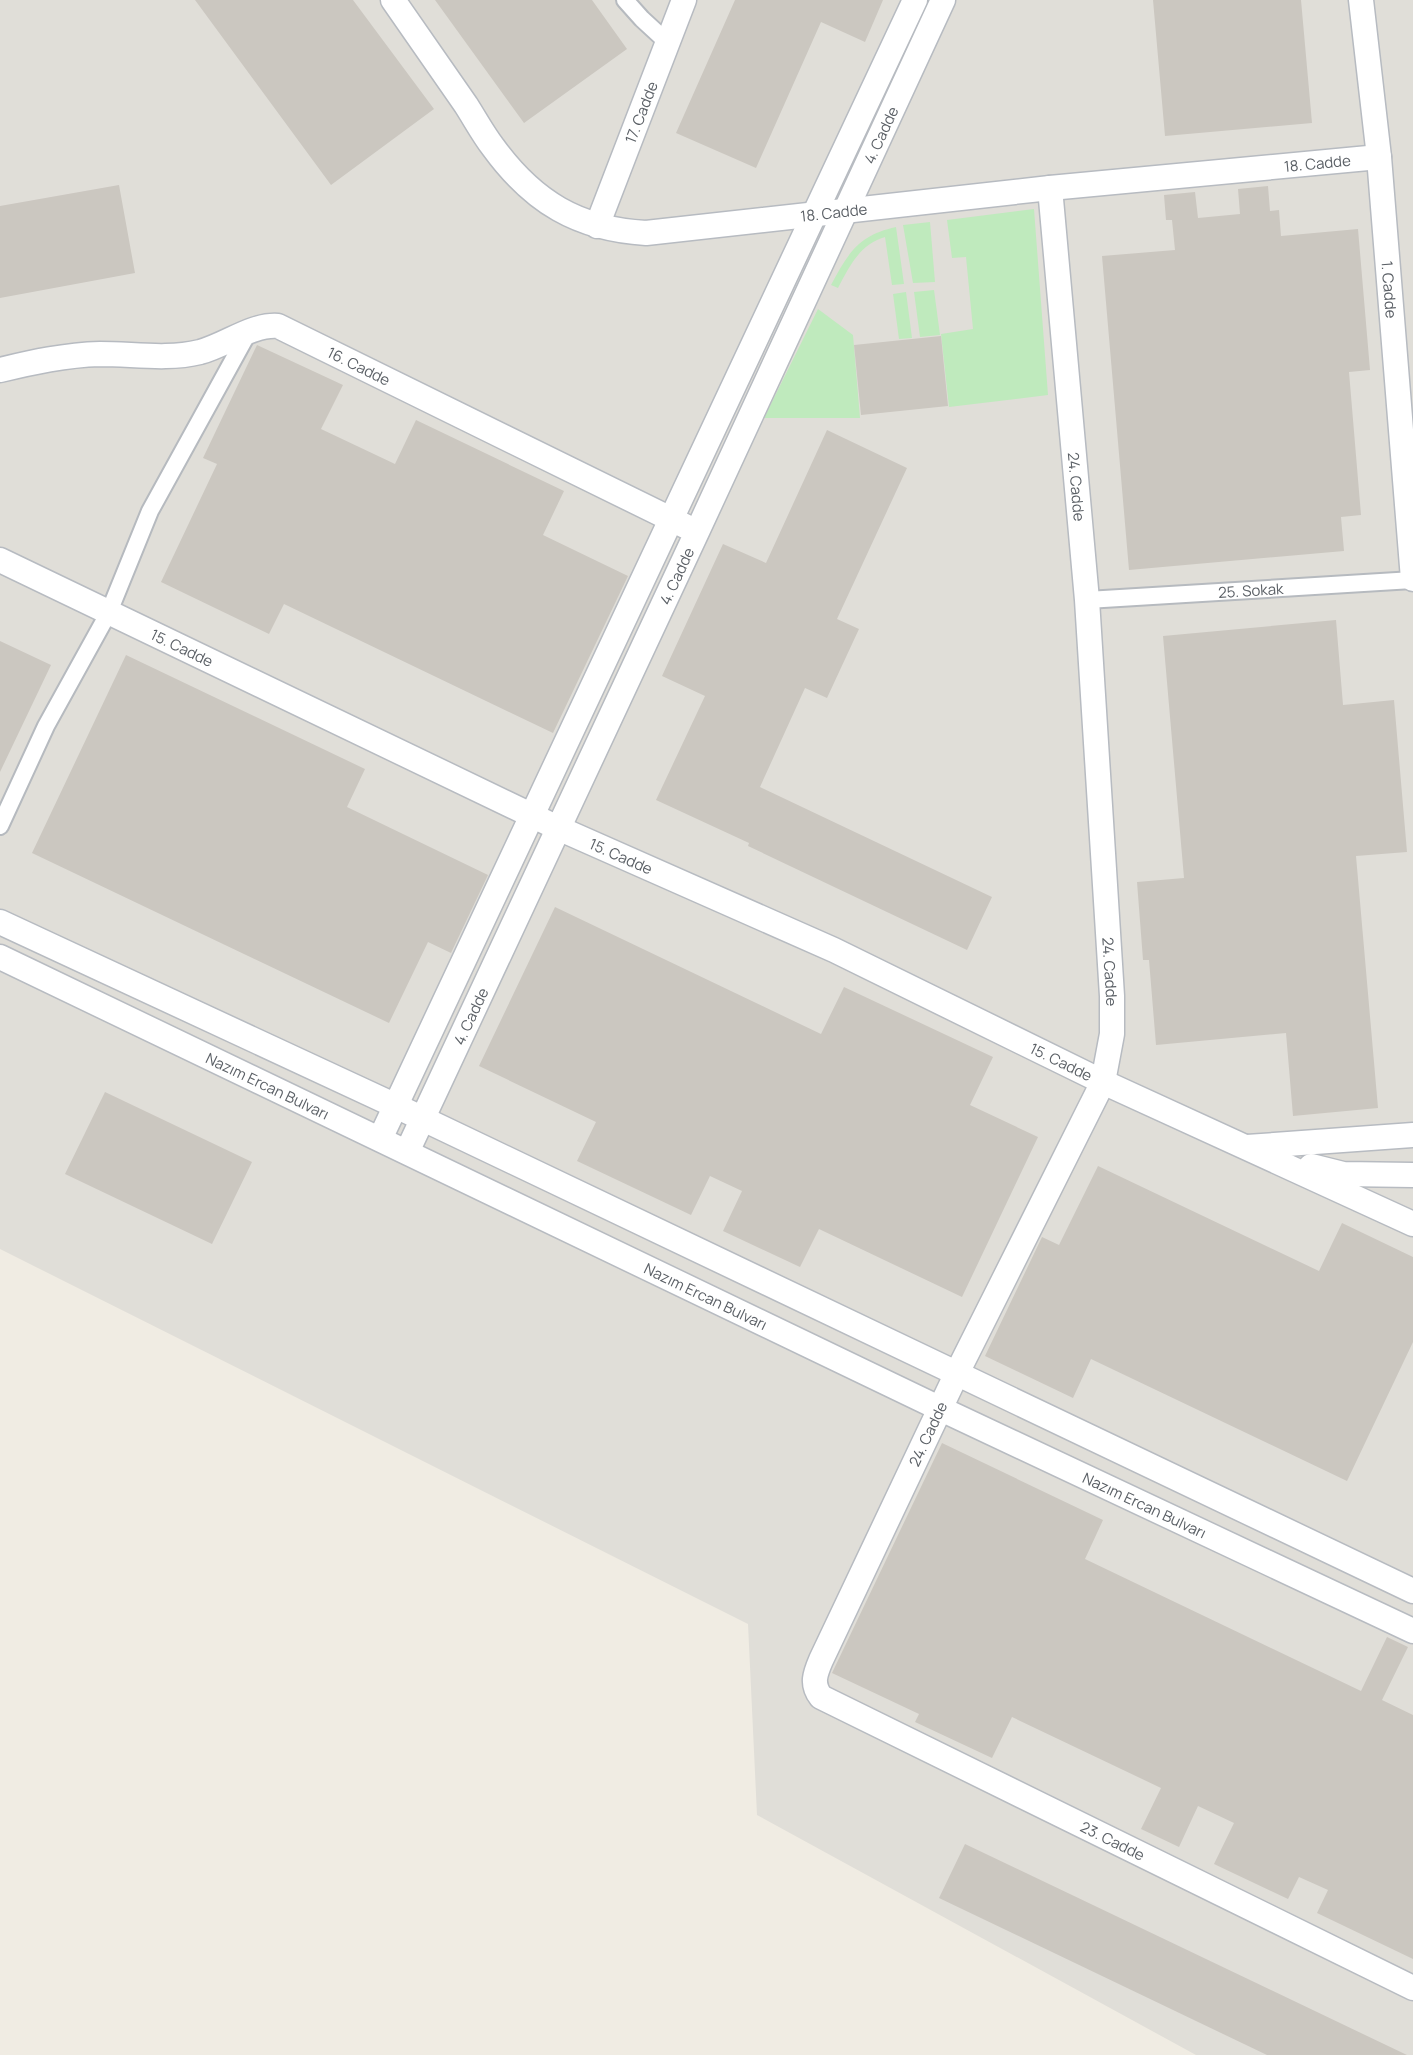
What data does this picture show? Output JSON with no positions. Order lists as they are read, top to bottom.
{
  "streets": {
    "street": [
      "17. Cadde",
      "4. Cadde",
      "18. Cadde",
      "1. Cadde",
      "16. Cadde",
      "24. Cadde",
      "25. Sokak",
      "15. Cadde",
      "Nazım Ercan Bulvarı",
      "23. Cadde"
    ]
  },
  "crossings": [
    ["17. Cadde", "18. Cadde"],
    ["4. Cadde", "18. Cadde"],
    ["4. Cadde", "16. Cadde"],
    ["4. Cadde", "15. Cadde"],
    ["4. Cadde", "Nazım Ercan Bulvarı"],
    ["18. Cadde", "1. Cadde"],
    ["18. Cadde", "24. Cadde"],
    ["1. Cadde", "25. Sokak"],
    ["24. Cadde", "25. Sokak"],
    ["24. Cadde", "15. Cadde"],
    ["24. Cadde", "Nazım Ercan Bulvarı"],
    ["24. Cadde", "23. Cadde"]
  ]
}
